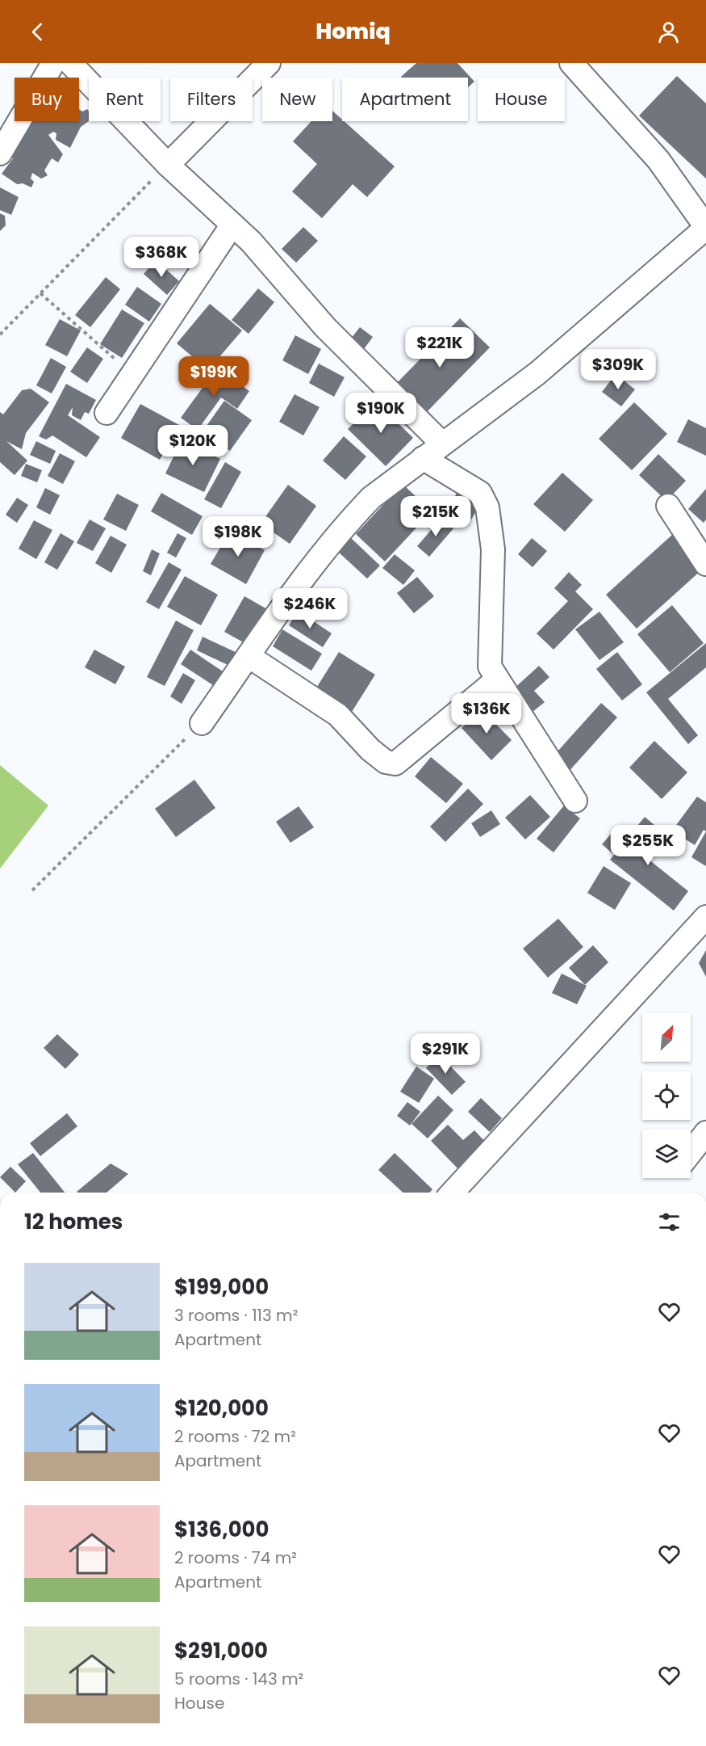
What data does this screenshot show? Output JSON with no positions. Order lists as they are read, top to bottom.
{
  "north": "top right",
  "page": {
    "header": "Homiq",
    "chip": [
      "Buy",
      "Rent",
      "Filters",
      "New",
      "Apartment",
      "House"
    ],
    "price": [
      "$368K",
      "$221K",
      "$309K",
      "$199K",
      "$190K",
      "$120K",
      "$215K",
      "$198K",
      "$246K",
      "$136K",
      "$255K",
      "$291K"
    ],
    "heading": "12 homes",
    "list": [
      {
        "name": "$199,000",
        "note": "3 rooms · 113 m² · Apartment"
      },
      {
        "name": "$120,000",
        "note": "2 rooms · 72 m² · Apartment"
      },
      {
        "name": "$136,000",
        "note": "2 rooms · 74 m² · Apartment"
      },
      {
        "name": "$291,000",
        "note": "5 rooms · 143 m² · House"
      }
    ]
  }
}
